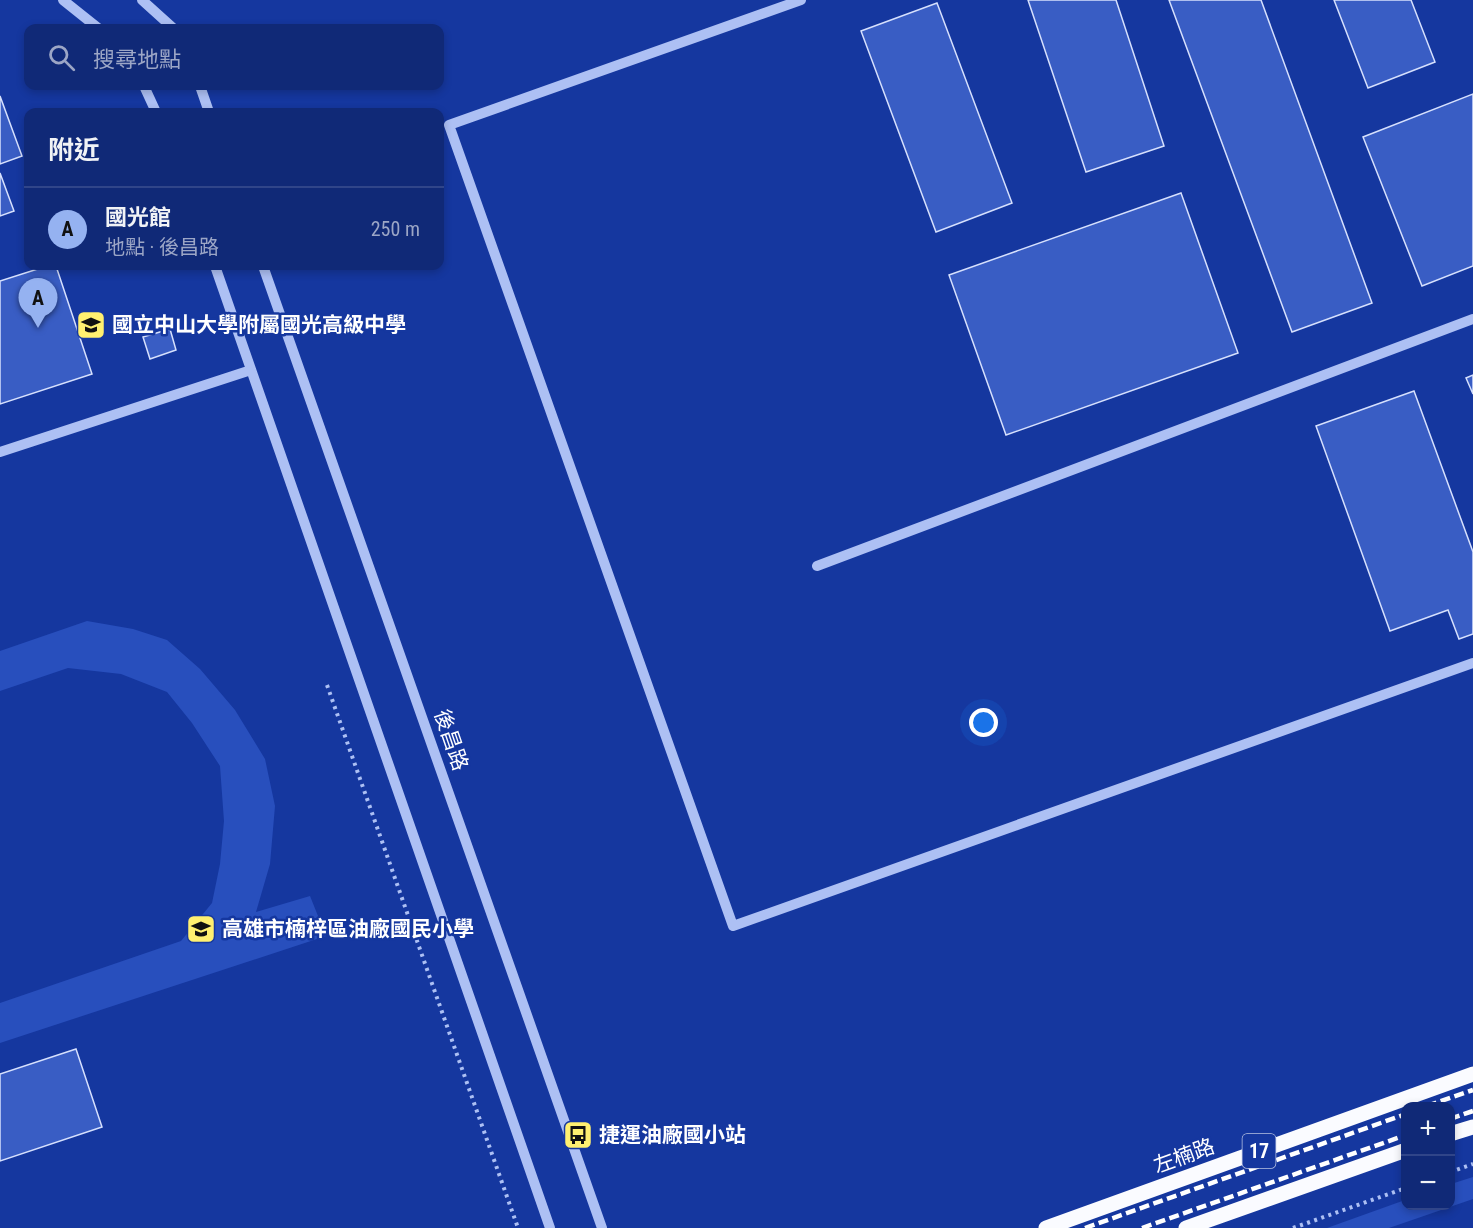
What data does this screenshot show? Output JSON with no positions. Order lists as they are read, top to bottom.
{
  "streets": {
    "main road": ["17", "左楠路"],
    "street": ["後昌路"]
  },
  "places": {
    "school or university": ["國立中山大學附屬國光高級中學", "高雄市楠梓區油廠國民小學"],
    "bus stop": ["捷運油廠國小站"]
  },
  "page": {
    "search": "搜尋地點",
    "heading": "附近",
    "list": [
      {
        "mark": "A",
        "name": "國光館",
        "note": "地點 · 後昌路",
        "value": "250 m"
      }
    ],
    "pins": "A",
    "map_buttons": ["+", "−"]
  }
}
